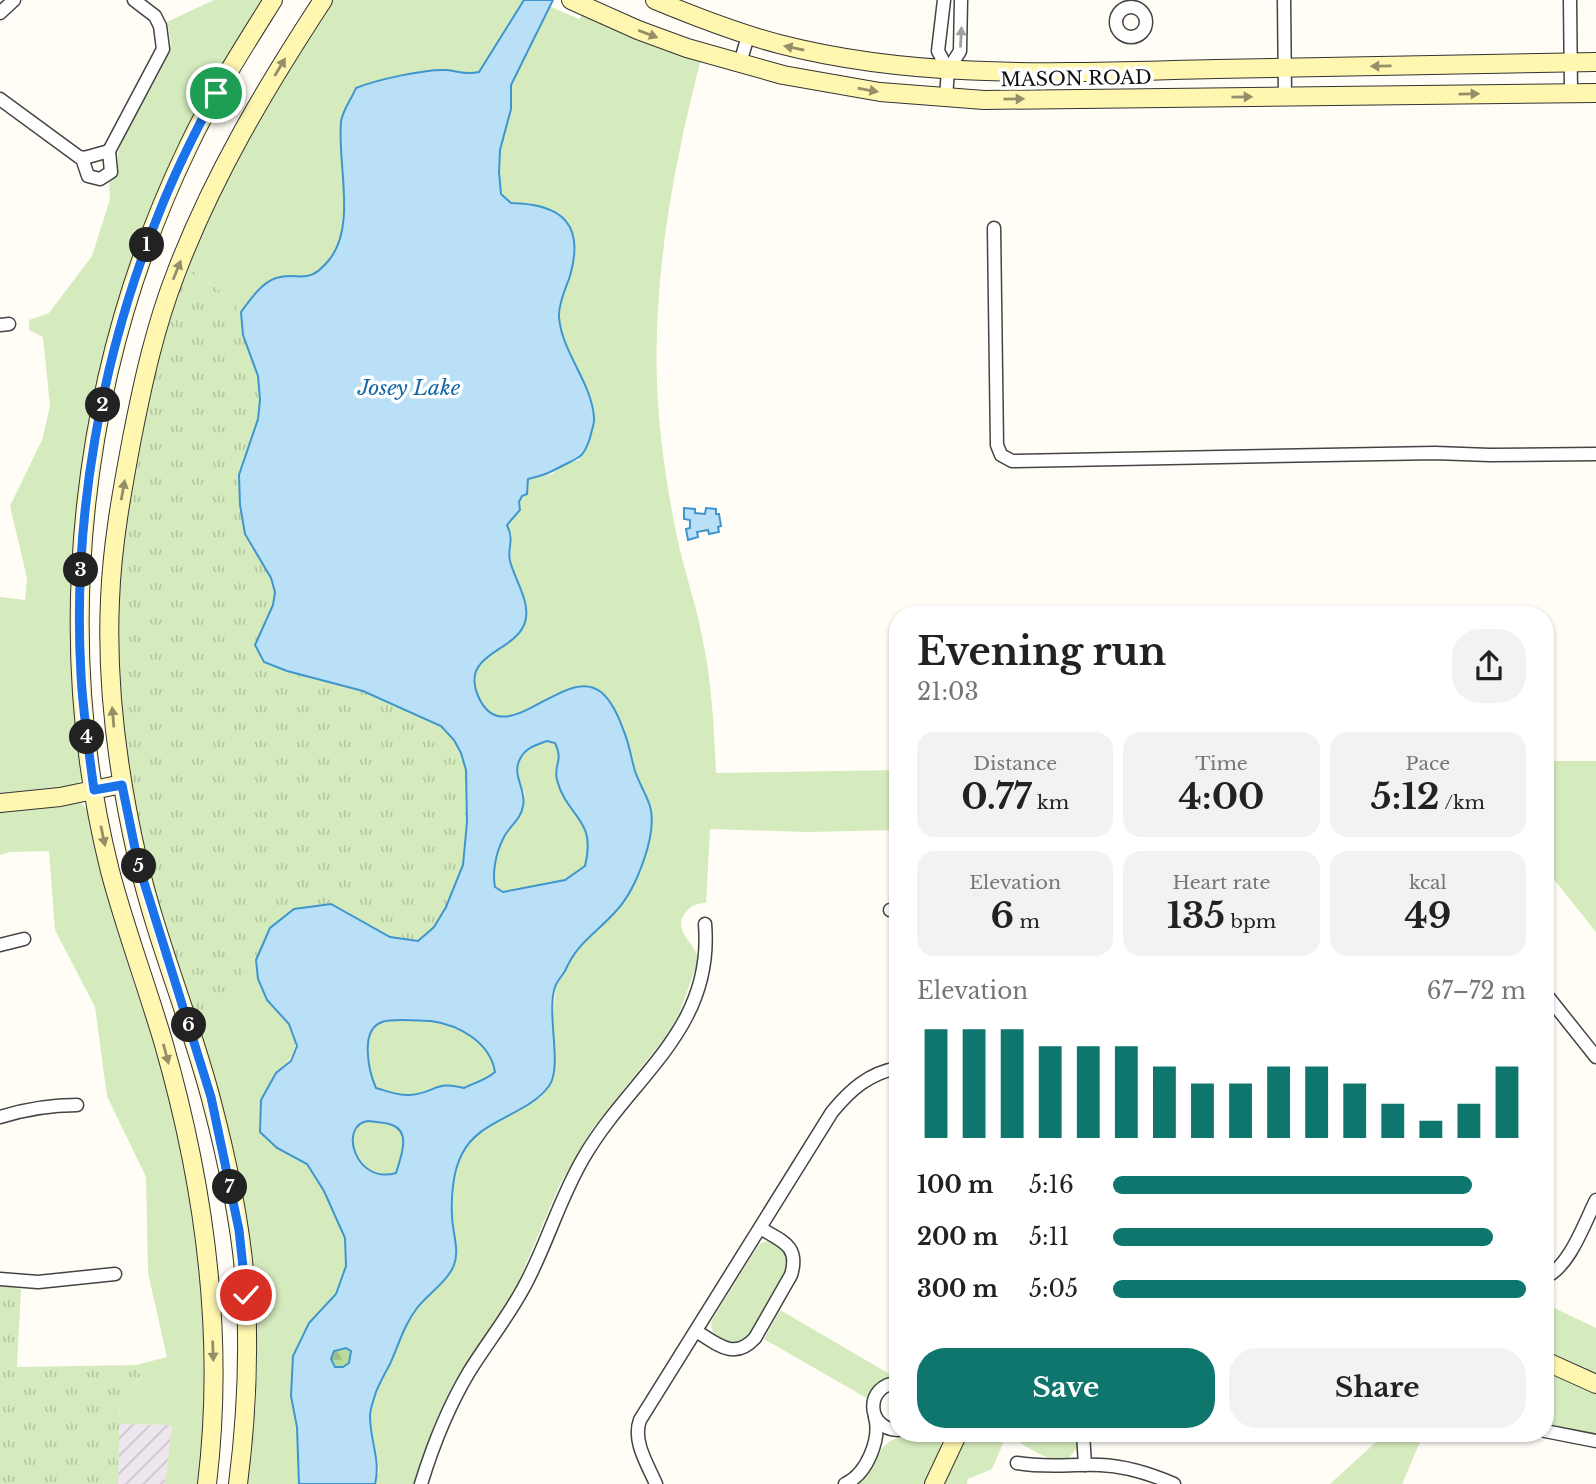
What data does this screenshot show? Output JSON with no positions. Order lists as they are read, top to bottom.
{
  "streets": {
    "main road": ["MASON ROAD"]
  },
  "water": ["Josey Lake"],
  "page": {
    "pins": [
      "1",
      "2",
      "3",
      "4",
      "5",
      "6",
      "7"
    ],
    "heading": ["Evening run", "21:03"],
    "stats": [
      ["Distance", "0.77 km"],
      ["Time", "4:00"],
      ["Pace", "5:12 /km"],
      ["Elevation", "6 m"],
      ["Heart rate", "135 bpm"],
      ["kcal", "49"]
    ],
    "chart": ["Elevation", "67–72 m"],
    "list": [
      {
        "name": "100 m",
        "note": "5:16"
      },
      {
        "name": "200 m",
        "note": "5:11"
      },
      {
        "name": "300 m",
        "note": "5:05"
      }
    ],
    "buttons": ["Save", "Share"]
  }
}
